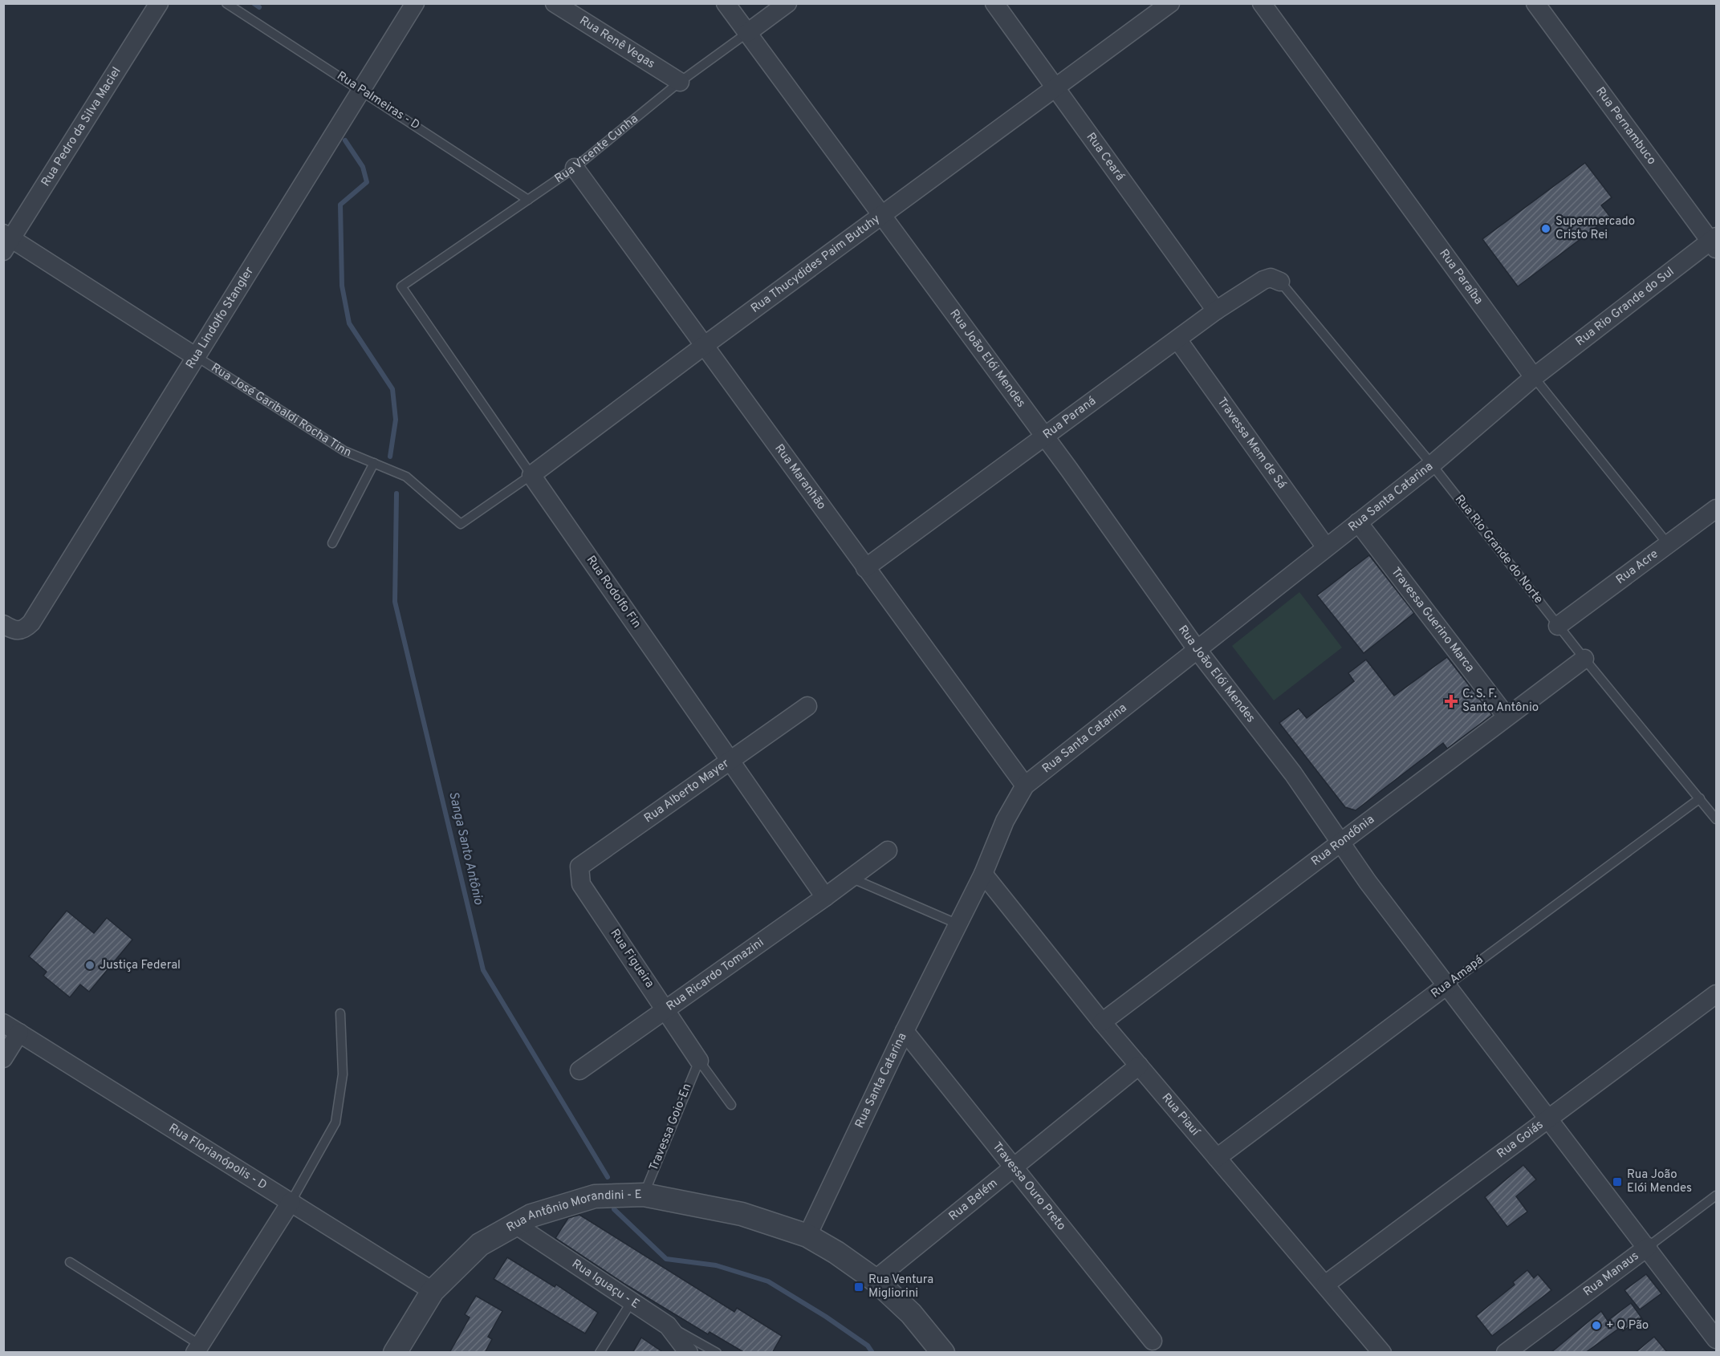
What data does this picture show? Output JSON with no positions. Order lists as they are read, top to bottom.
{
  "streets": {
    "street": [
      "Rua Renê Vegas",
      "Rua Pernambuco",
      "Rua Pedro da Silva Maciel",
      "Rua Vicente Cunha",
      "Rua Ceará",
      "Rua Thucydides Paim Butuhy",
      "Rua Paraíba",
      "Rua Rio Grande do Sul",
      "Rua Lindolfo Stangler",
      "Rua João Elói Mendes",
      "Rua José Garibaldi Rocha Tinn",
      "Rua Paraná",
      "Travessa Mem de Sá",
      "Rua Maranhão",
      "Rua Santa Catarina",
      "Rua Acre",
      "Rua Rodolfo Fin",
      "Travessa Guerino Marca",
      "Rua Alberto Mayer",
      "Rua Rondônia",
      "Rua Figueira",
      "Rua Ricardo Tomazini",
      "Rua Amapá",
      "Rua Piauí",
      "Rua Goiás",
      "Rua Florianópolis - D",
      "Travessa Ouro Preto",
      "Rua Belém",
      "Rua Antônio Morandini - E",
      "Rua Manaus",
      "Rua Iguaçu - E"
    ],
    "lane": ["Rua Palmeiras - D", "Rua Rio Grande do Norte", "Travessa Goio-En"]
  },
  "crossings": [
    ["Rua Renê Vegas", "Rua Vicente Cunha"],
    ["Rua Palmeiras - D", "Rua Vicente Cunha"],
    ["Rua Palmeiras - D", "Rua Lindolfo Stangler"],
    ["Rua Pernambuco", "Rua Rio Grande do Sul"],
    ["Rua Pedro da Silva Maciel", "Rua José Garibaldi Rocha Tinn"],
    ["Rua Vicente Cunha", "Rua João Elói Mendes"],
    ["Rua Vicente Cunha", "Rua Maranhão"],
    ["Rua Vicente Cunha", "Rua Rodolfo Fin"],
    ["Rua Ceará", "Rua Thucydides Paim Butuhy"],
    ["Rua Ceará", "Rua Paraná"],
    ["Rua Thucydides Paim Butuhy", "Rua João Elói Mendes"],
    ["Rua Thucydides Paim Butuhy", "Rua José Garibaldi Rocha Tinn"],
    ["Rua Thucydides Paim Butuhy", "Rua Maranhão"],
    ["Rua Thucydides Paim Butuhy", "Rua Rodolfo Fin"],
    ["Rua Paraíba", "Rua Rio Grande do Sul"],
    ["Rua Paraíba", "Rua Santa Catarina"],
    ["Rua Paraíba", "Rua Acre"],
    ["Rua Rio Grande do Sul", "Rua Santa Catarina"],
    ["Rua Lindolfo Stangler", "Rua José Garibaldi Rocha Tinn"],
    ["Rua João Elói Mendes", "Rua Paraná"],
    ["Rua João Elói Mendes", "Rua Santa Catarina"],
    ["Rua João Elói Mendes", "Rua Rondônia"],
    ["Rua João Elói Mendes", "Rua Amapá"],
    ["Rua João Elói Mendes", "Rua Goiás"],
    ["Rua João Elói Mendes", "Rua Manaus"],
    ["Rua Paraná", "Travessa Mem de Sá"],
    ["Rua Paraná", "Rua Maranhão"],
    ["Rua Paraná", "Rua Rio Grande do Norte"],
    ["Travessa Mem de Sá", "Rua Santa Catarina"],
    ["Rua Maranhão", "Rua Santa Catarina"],
    ["Rua Santa Catarina", "Rua Rio Grande do Norte"],
    ["Rua Santa Catarina", "Travessa Guerino Marca"],
    ["Rua Santa Catarina", "Rua Piauí"],
    ["Rua Santa Catarina", "Travessa Ouro Preto"],
    ["Rua Santa Catarina", "Rua Antônio Morandini - E"],
    ["Rua Rio Grande do Norte", "Rua Acre"],
    ["Rua Rio Grande do Norte", "Rua Rondônia"],
    ["Rua Rio Grande do Norte", "Rua Amapá"],
    ["Rua Rodolfo Fin", "Rua Alberto Mayer"],
    ["Rua Rodolfo Fin", "Rua Ricardo Tomazini"],
    ["Travessa Guerino Marca", "Rua Rondônia"],
    ["Rua Alberto Mayer", "Rua Figueira"],
    ["Rua Rondônia", "Rua Piauí"],
    ["Rua Figueira", "Rua Ricardo Tomazini"],
    ["Rua Figueira", "Travessa Goio-En"],
    ["Rua Amapá", "Rua Piauí"],
    ["Rua Piauí", "Rua Goiás"],
    ["Rua Piauí", "Rua Belém"],
    ["Travessa Goio-En", "Rua Antônio Morandini - E"],
    ["Rua Florianópolis - D", "Rua Antônio Morandini - E"],
    ["Travessa Ouro Preto", "Rua Belém"],
    ["Rua Antônio Morandini - E", "Rua Iguaçu - E"]
  ],
  "water": ["Sanga Santo Antônio"],
  "places": {
    "other": ["Supermercado Cristo Rei", "Justiça Federal", "+ Q Pão"],
    "health": ["C. S. F. Santo Antônio"],
    "transit": ["Rua João Elói Mendes", "Rua Ventura Migliorini"]
  }
}
